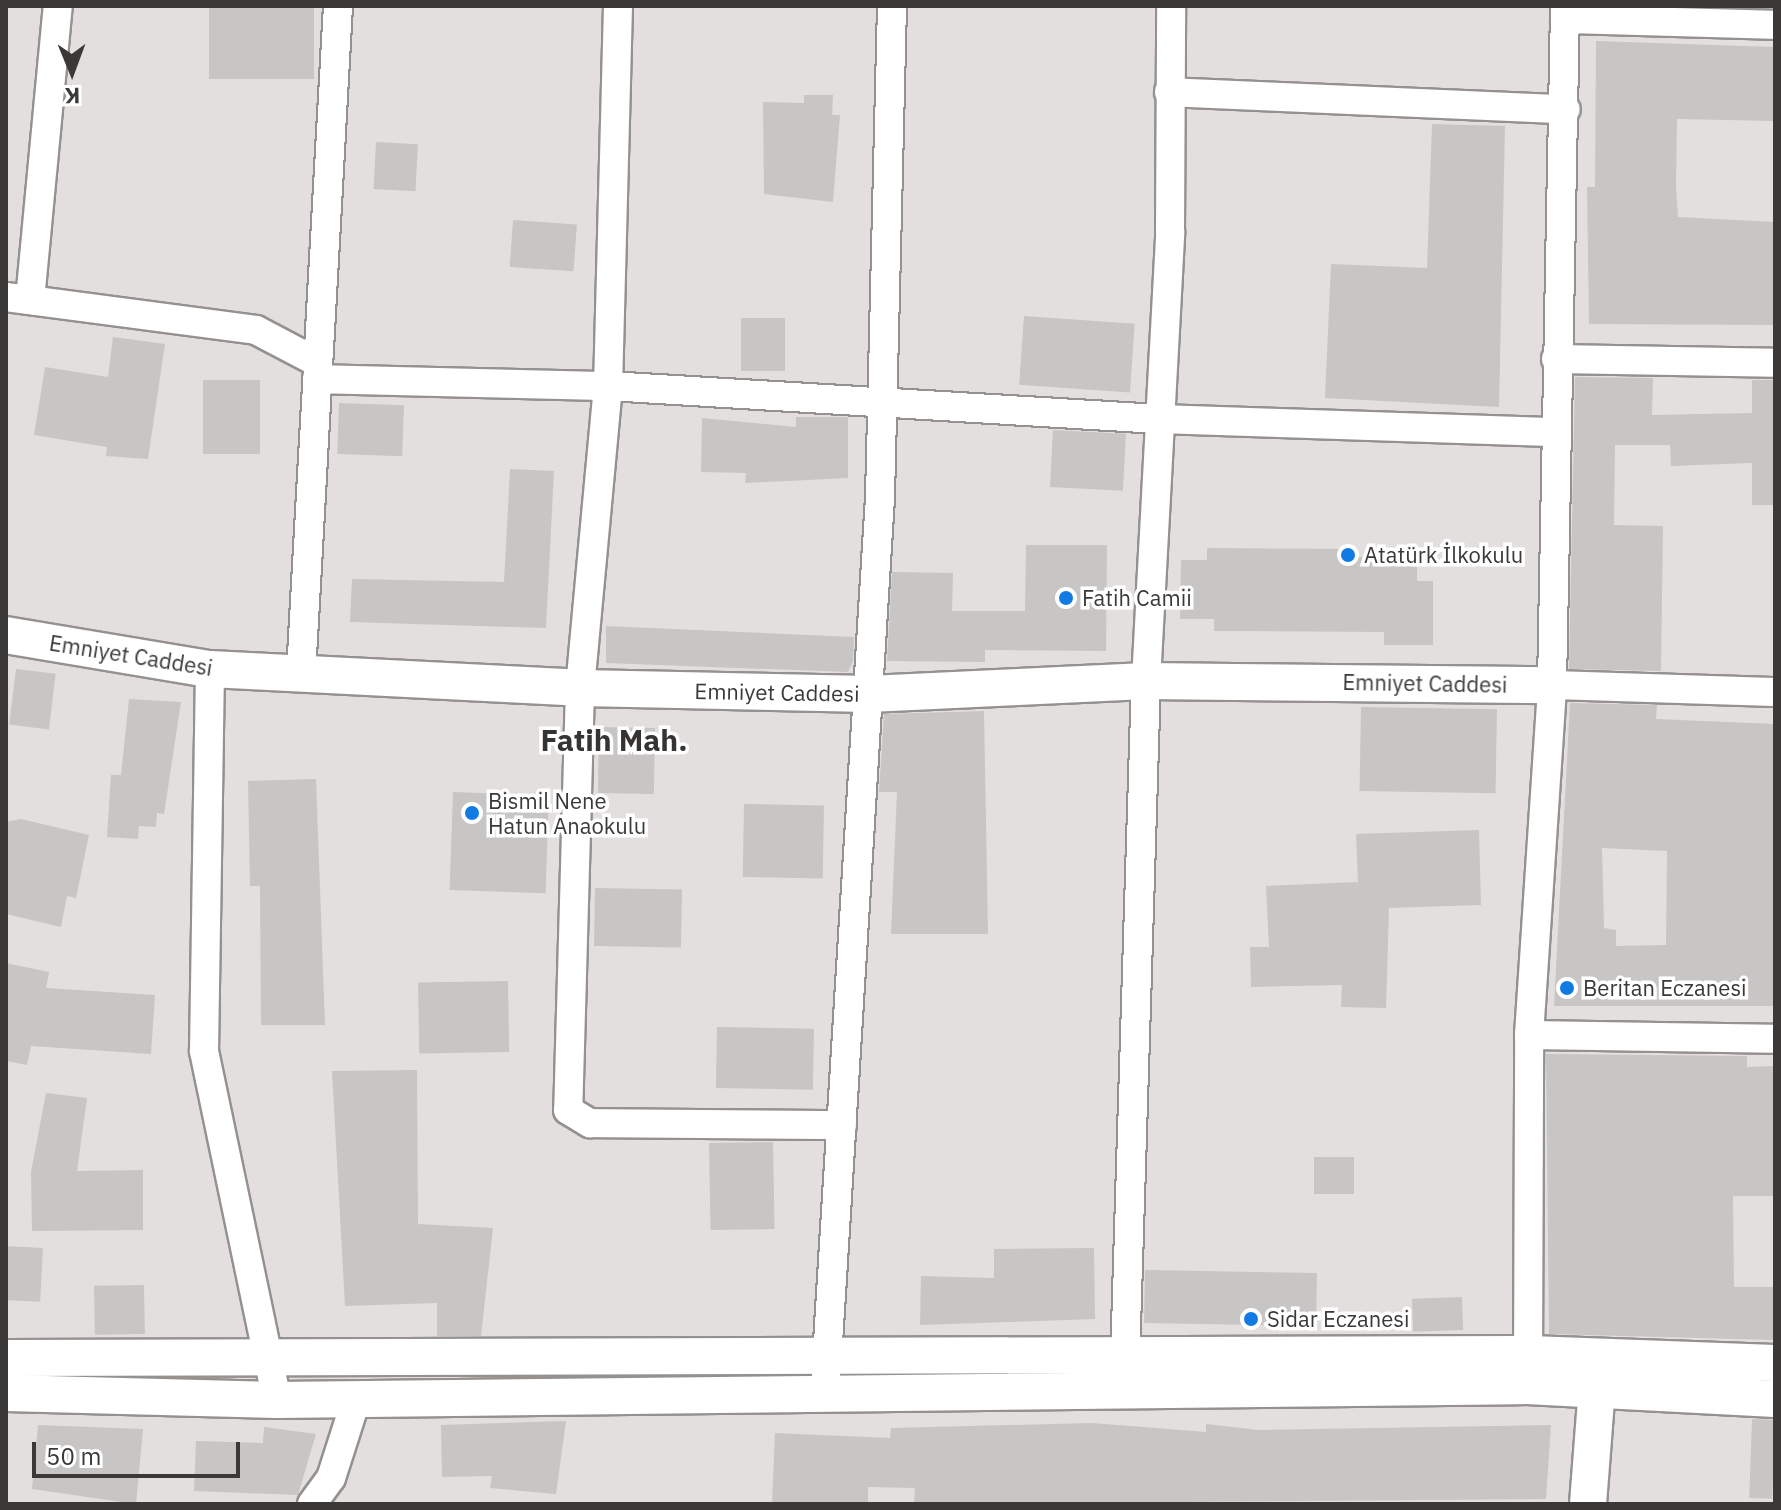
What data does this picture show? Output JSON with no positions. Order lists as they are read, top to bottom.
{
  "streets": {
    "street": ["Emniyet Caddesi"]
  },
  "districts": ["Fatih Mah."],
  "places": [
    "Atatürk İlkokulu",
    "Fatih Camii",
    "Bismil Nene Hatun Anaokulu",
    "Beritan Eczanesi",
    "Sidar Eczanesi"
  ],
  "scale_bar": "50 m",
  "north": "bottom"
}
